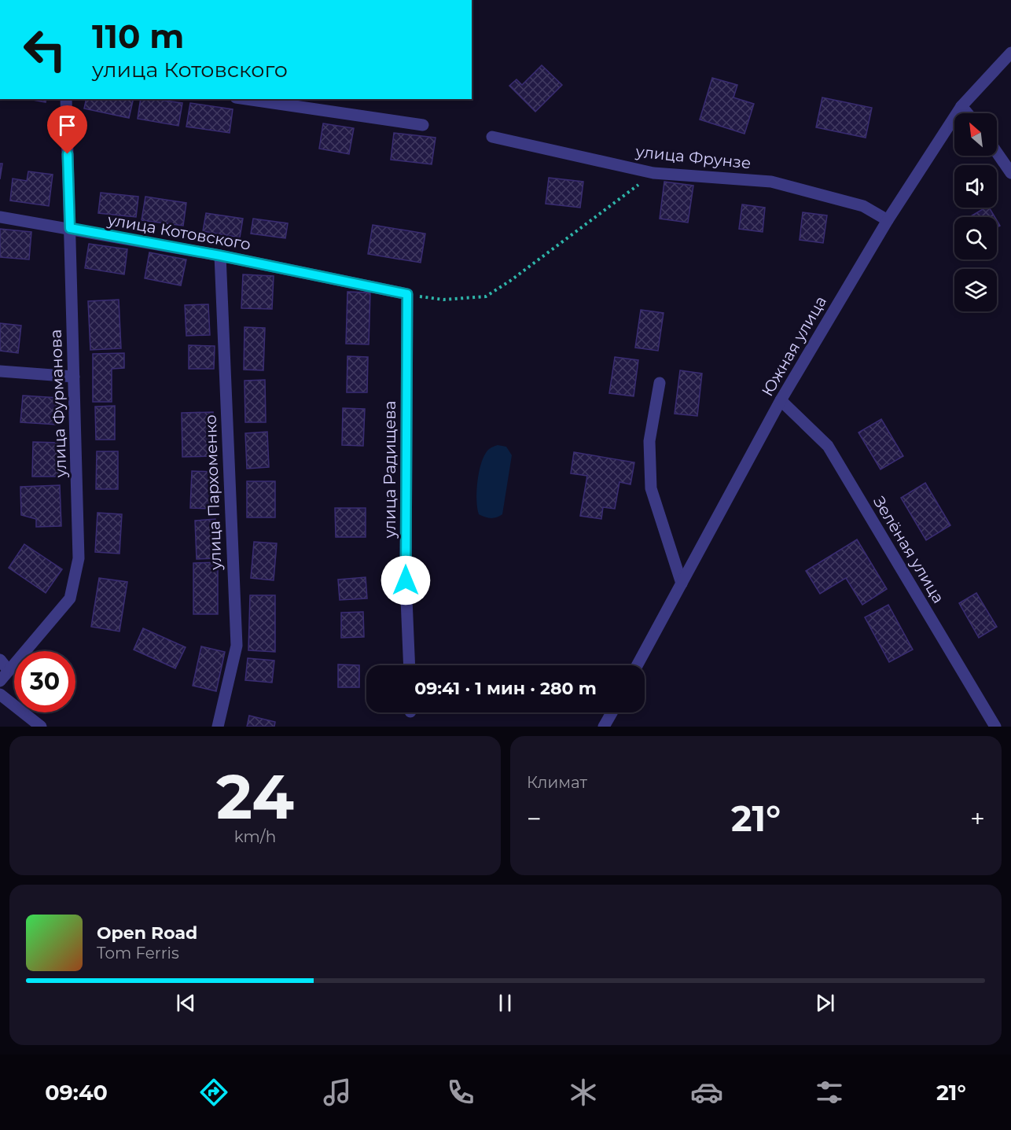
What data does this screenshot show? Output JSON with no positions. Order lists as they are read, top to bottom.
{
  "streets": {
    "street": [
      "улица Фрунзе",
      "улица Котовского",
      "Южная улица",
      "улица Фурманова",
      "улица Радищева",
      "улица Пархоменко",
      "Зелёная улица"
    ]
  },
  "crossings": [
    ["улица Фрунзе", "Южная улица"],
    ["улица Котовского", "улица Фурманова"],
    ["улица Котовского", "улица Радищева"],
    ["улица Котовского", "улица Пархоменко"],
    ["Южная улица", "Зелёная улица"]
  ],
  "north": "top left",
  "page": {
    "turn": ["110 m", "улица Котовского"],
    "limit": "30",
    "trip": "09:41 · 1 мин · 280 m",
    "tile": [
      ["24", "km/h"],
      "Климат"
    ],
    "heat": ["−", "21°", "+"],
    "song": ["Open Road", "Tom Ferris"],
    "tabs": ["09:40", "21°"]
  }
}
